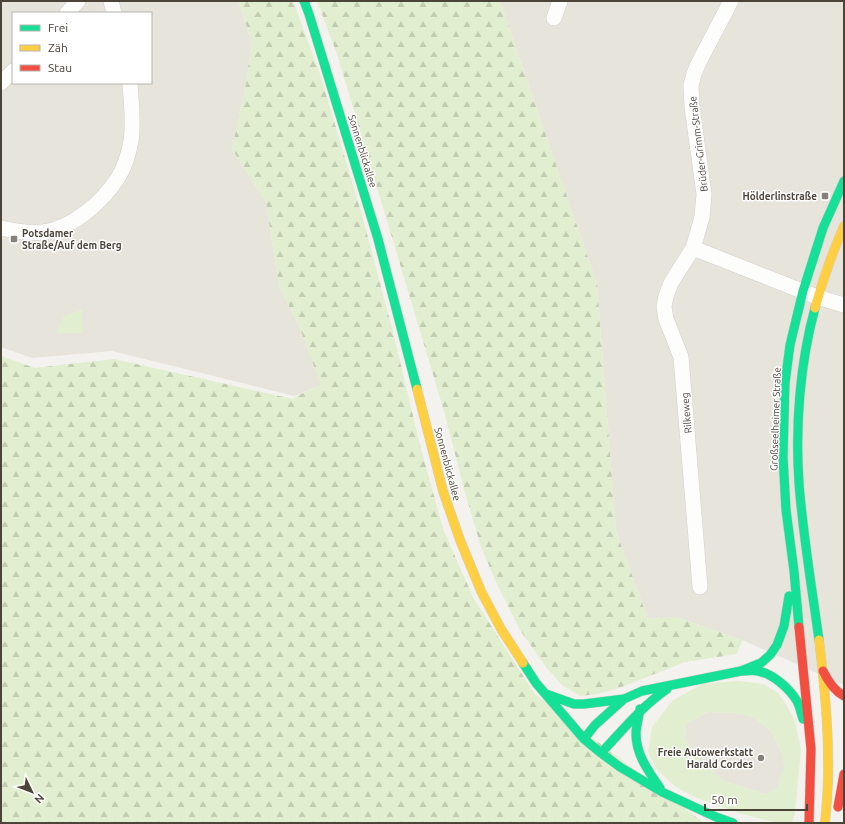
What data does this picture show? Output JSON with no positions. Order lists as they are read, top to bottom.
{
  "streets": {
    "main road": ["Sonnenblickallee", "Großseelheimer Straße"],
    "street": ["Brüder-Grimm-Straße", "Rilkeweg"]
  },
  "crossings": [
    ["Brüder-Grimm-Straße", "Rilkeweg"]
  ],
  "places": {
    "transit": ["Hölderlinstraße", "Potsdamer Straße/Auf dem Berg"],
    "other": ["Freie Autowerkstatt Harald Cordes"]
  },
  "legend": ["Frei", "Zäh", "Stau"],
  "scale_bar": "50 m",
  "north": "bottom right"
}
